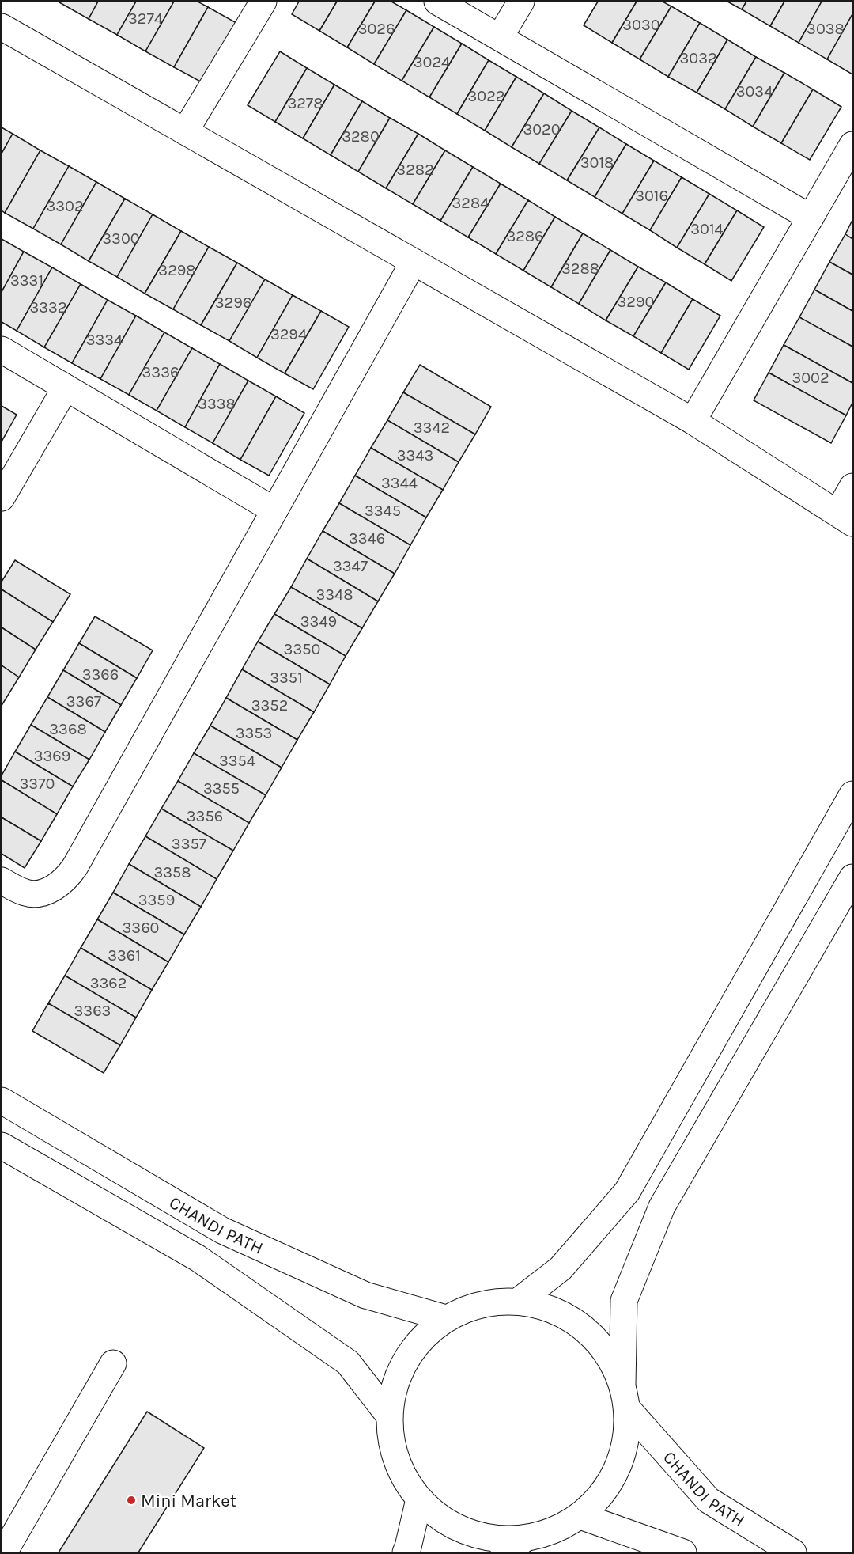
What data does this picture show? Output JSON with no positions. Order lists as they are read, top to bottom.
{
  "streets": {
    "street": ["CHANDI PATH"]
  },
  "places": ["Mini Market"],
  "house_numbers": [
    "3274",
    "3030",
    "3026",
    "3038",
    "3032",
    "3024",
    "3034",
    "3022",
    "3278",
    "3020",
    "3280",
    "3018",
    "3282",
    "3016",
    "3284",
    "3302",
    "3014",
    "3286",
    "3300",
    "3288",
    "3298",
    "3331",
    "3290",
    "3296",
    "3332",
    "3294",
    "3334",
    "3336",
    "3002",
    "3338",
    "3342",
    "3343",
    "3344",
    "3345",
    "3346",
    "3347",
    "3348",
    "3349",
    "3350",
    "3366",
    "3351",
    "3367",
    "3352",
    "3368",
    "3353",
    "3369",
    "3354",
    "3370",
    "3355",
    "3356",
    "3357",
    "3358",
    "3359",
    "3360",
    "3361",
    "3362",
    "3363"
  ]
}
